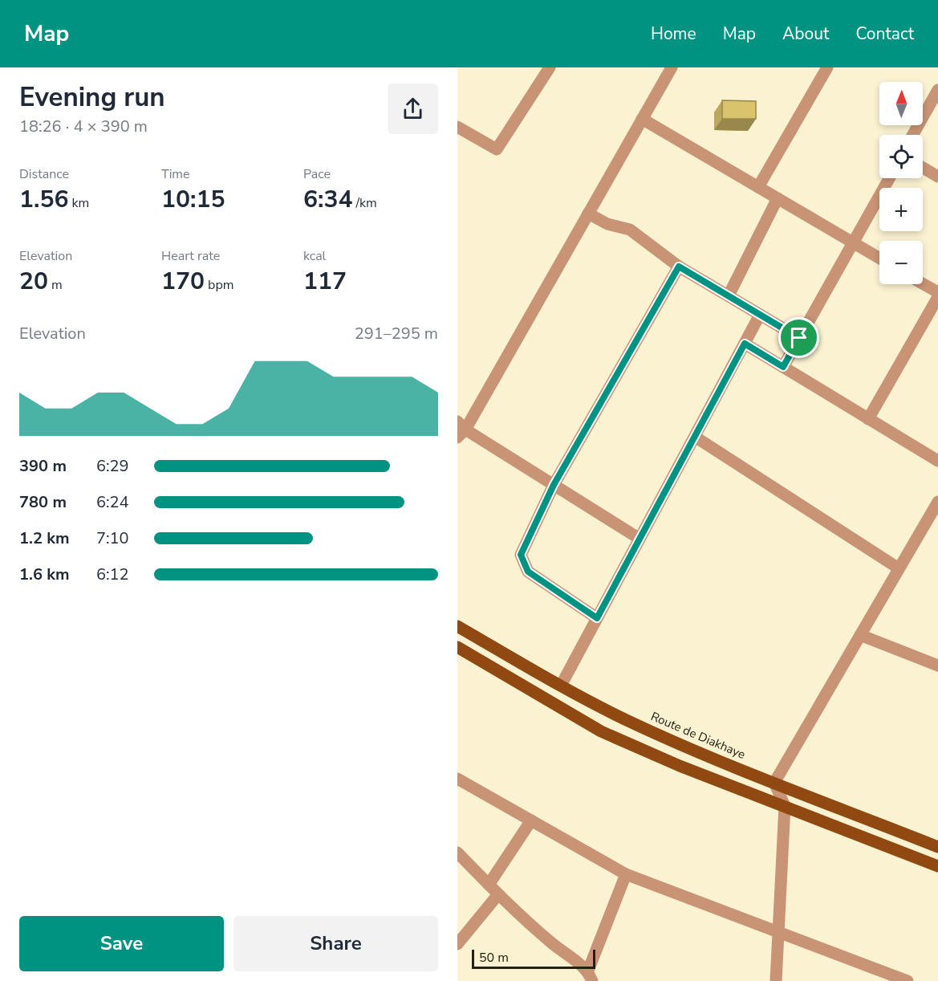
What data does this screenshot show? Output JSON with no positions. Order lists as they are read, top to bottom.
{
  "streets": {
    "main road": ["Route de Diakhaye"]
  },
  "scale_bar": "50 m",
  "north": "top",
  "page": {
    "header": "Map",
    "nav": [
      "Home",
      "Map",
      "About",
      "Contact"
    ],
    "heading": ["Evening run", "18:26 · 4 × 390 m"],
    "map_buttons": ["+", "−"],
    "stats": [
      ["Distance", "1.56 km"],
      ["Time", "10:15"],
      ["Pace", "6:34 /km"],
      ["Elevation", "20 m"],
      ["Heart rate", "170 bpm"],
      ["kcal", "117"]
    ],
    "chart": ["Elevation", "291–295 m"],
    "list": [
      {
        "name": "390 m",
        "note": "6:29"
      },
      {
        "name": "780 m",
        "note": "6:24"
      },
      {
        "name": "1.2 km",
        "note": "7:10"
      },
      {
        "name": "1.6 km",
        "note": "6:12"
      }
    ],
    "buttons": ["Save", "Share"],
    "scale": "50 m"
  }
}
